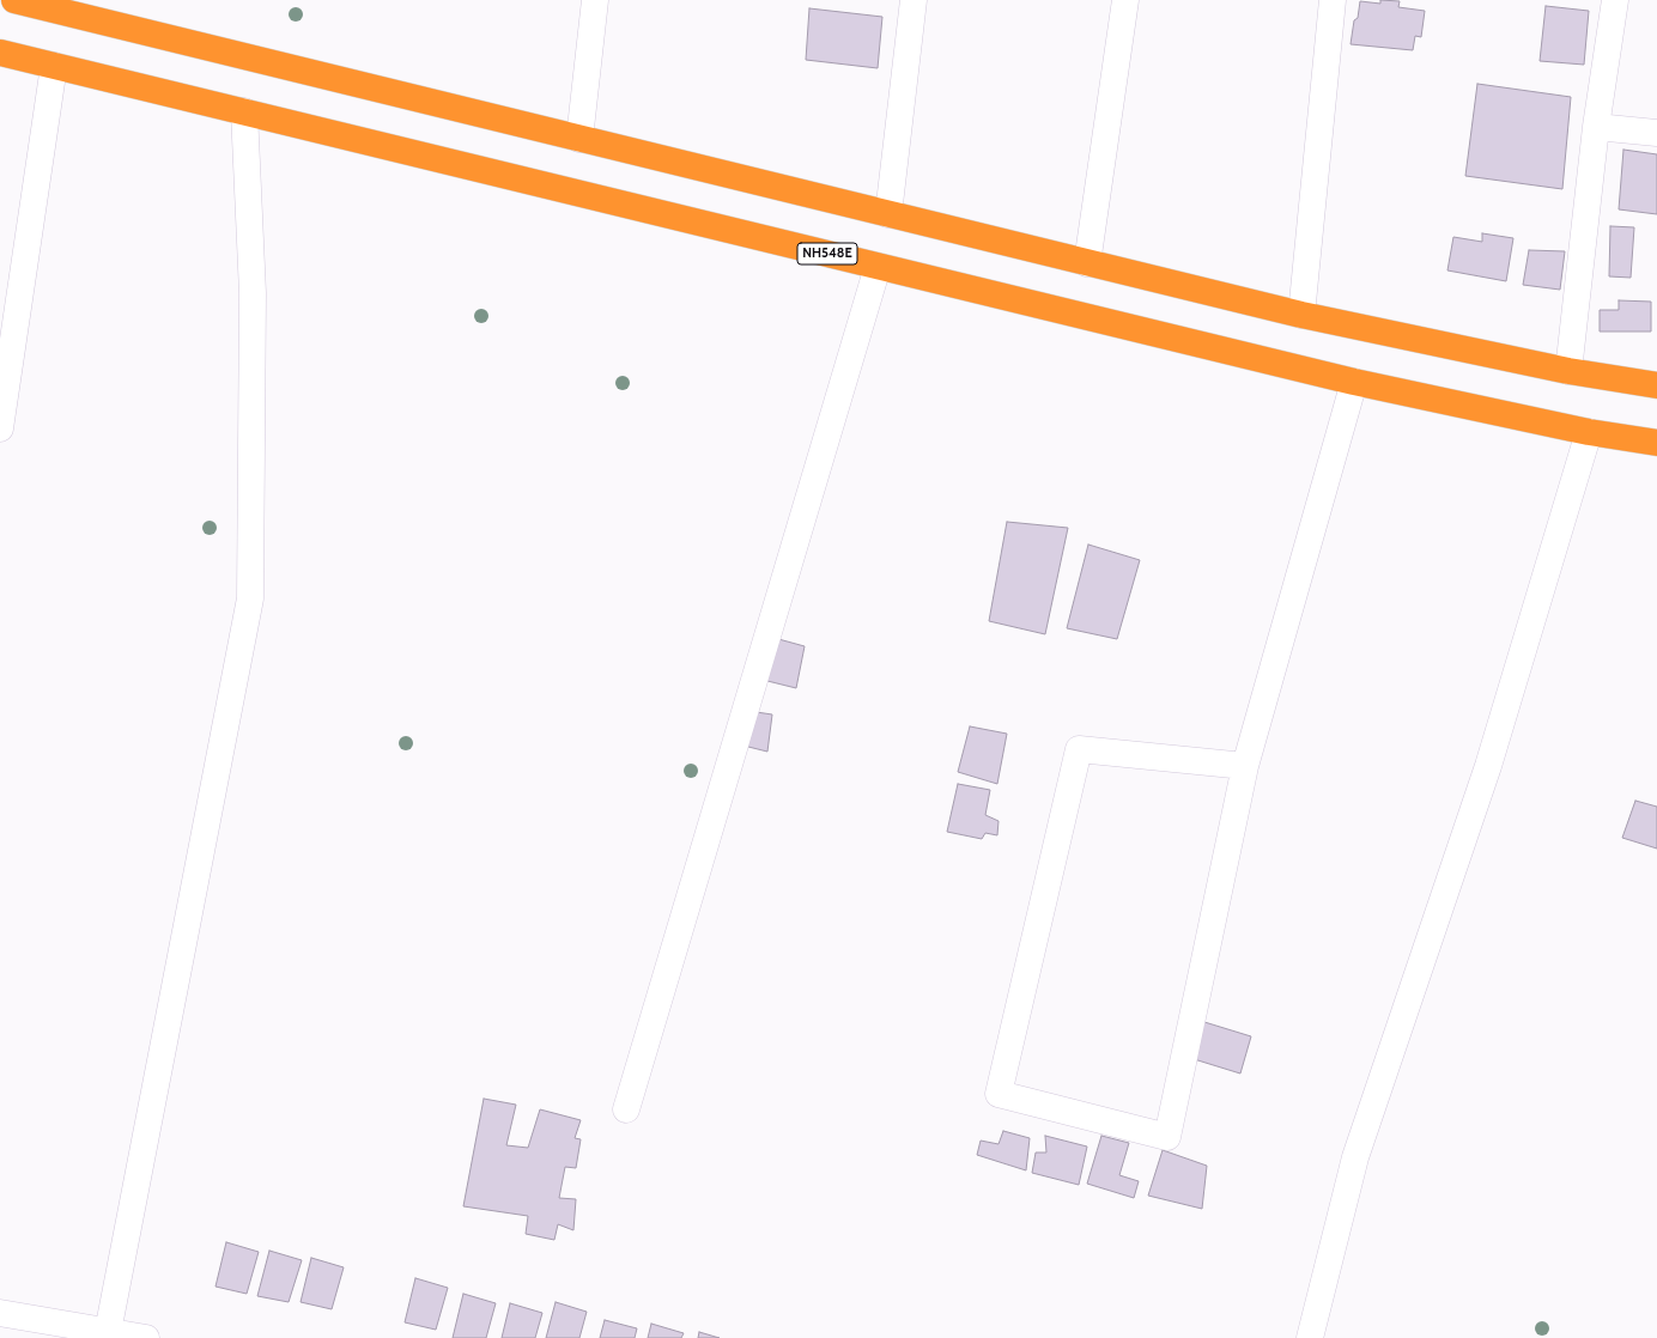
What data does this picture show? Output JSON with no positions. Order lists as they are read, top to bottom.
{
  "streets": {
    "highway": ["NH548E"]
  }
}
